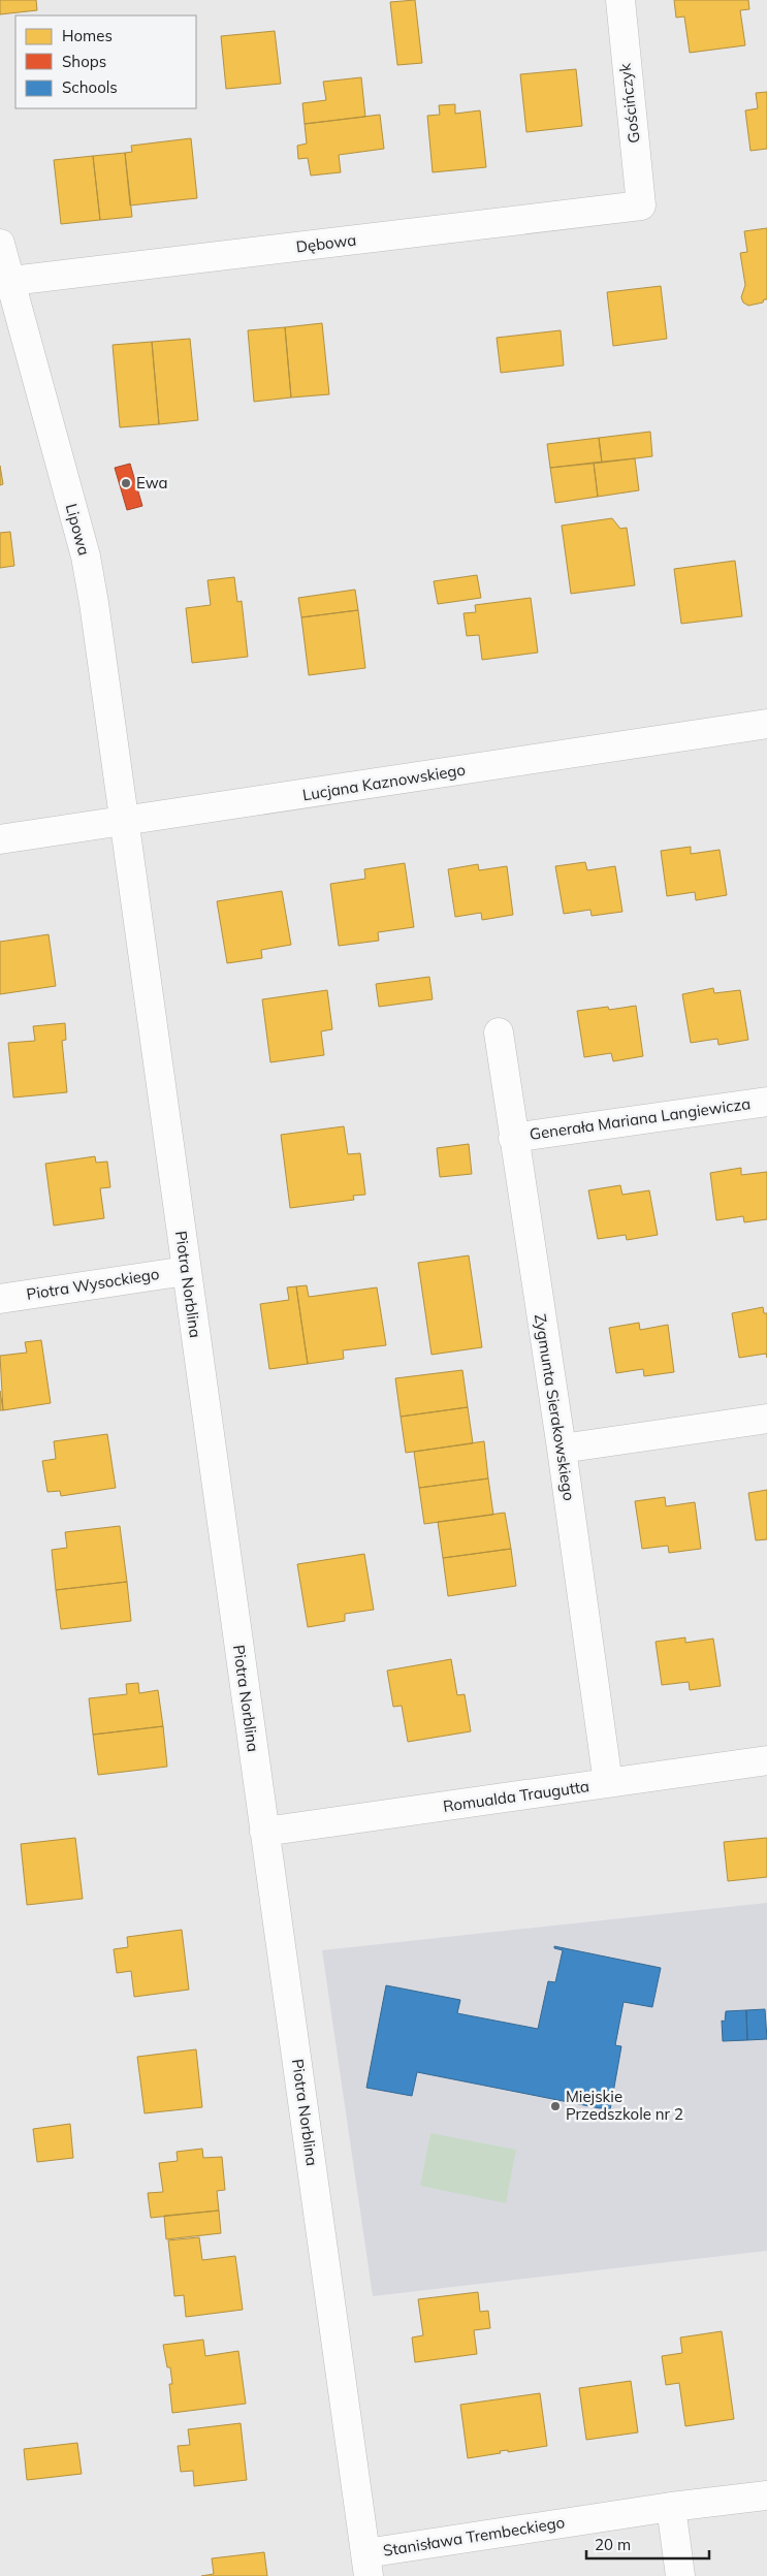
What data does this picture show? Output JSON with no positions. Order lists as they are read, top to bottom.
{
  "streets": {
    "street": [
      "Gościńczyk",
      "Dębowa",
      "Lipowa",
      "Lucjana Kaznowskiego",
      "Generała Mariana Langiewicza",
      "Piotra Wysockiego",
      "Piotra Norblina",
      "Zygmunta Sierakowskiego",
      "Romualda Traugutta",
      "Stanisława Trembeckiego"
    ]
  },
  "crossings": [
    ["Gościńczyk", "Dębowa"],
    ["Dębowa", "Lipowa"],
    ["Lipowa", "Lucjana Kaznowskiego"],
    ["Lipowa", "Piotra Norblina"],
    ["Lucjana Kaznowskiego", "Piotra Norblina"],
    ["Generała Mariana Langiewicza", "Zygmunta Sierakowskiego"],
    ["Piotra Wysockiego", "Piotra Norblina"],
    ["Piotra Norblina", "Romualda Traugutta"],
    ["Piotra Norblina", "Stanisława Trembeckiego"],
    ["Zygmunta Sierakowskiego", "Romualda Traugutta"]
  ],
  "places": ["Ewa", "Miejskie Przedszkole nr 2"],
  "legend": ["Homes", "Shops", "Schools"],
  "scale_bar": "20 m"
}
